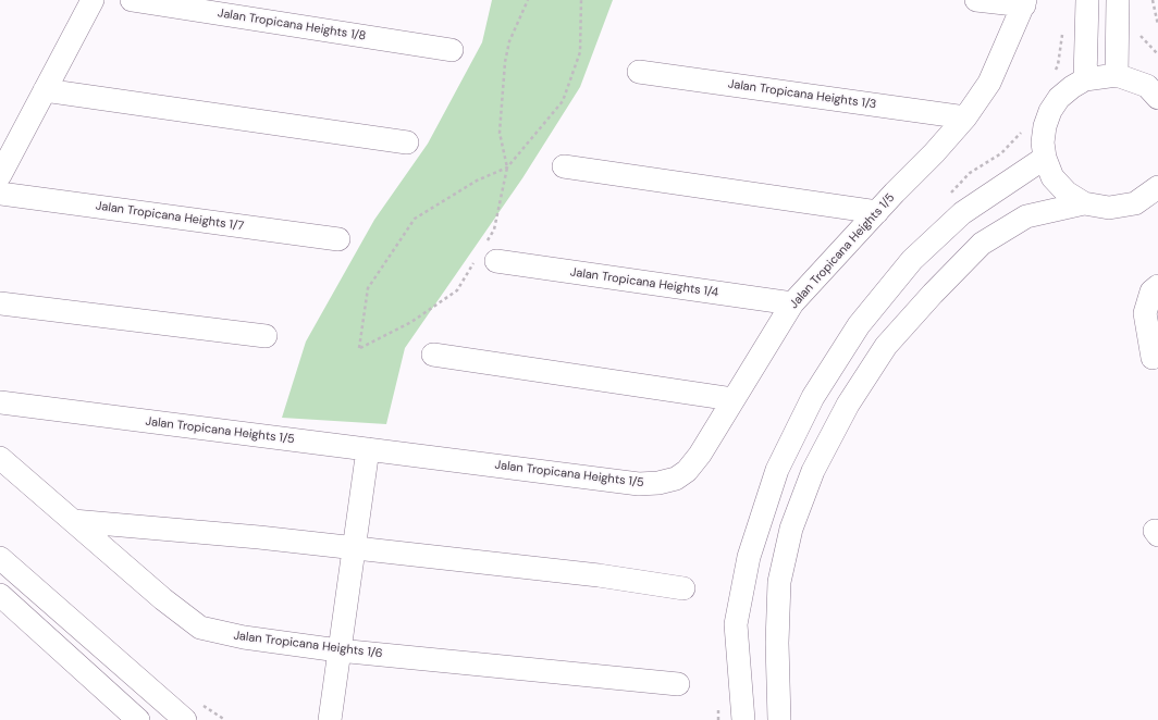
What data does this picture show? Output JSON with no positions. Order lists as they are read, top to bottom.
{
  "streets": {
    "street": [
      "Jalan Tropicana Heights 1/8",
      "Jalan Tropicana Heights 1/3",
      "Jalan Tropicana Heights 1/7",
      "Jalan Tropicana Heights 1/5",
      "Jalan Tropicana Heights 1/4",
      "Jalan Tropicana Heights 1/6"
    ]
  },
  "crossings": [
    ["Jalan Tropicana Heights 1/3", "Jalan Tropicana Heights 1/5"],
    ["Jalan Tropicana Heights 1/5", "Jalan Tropicana Heights 1/4"]
  ]
}
